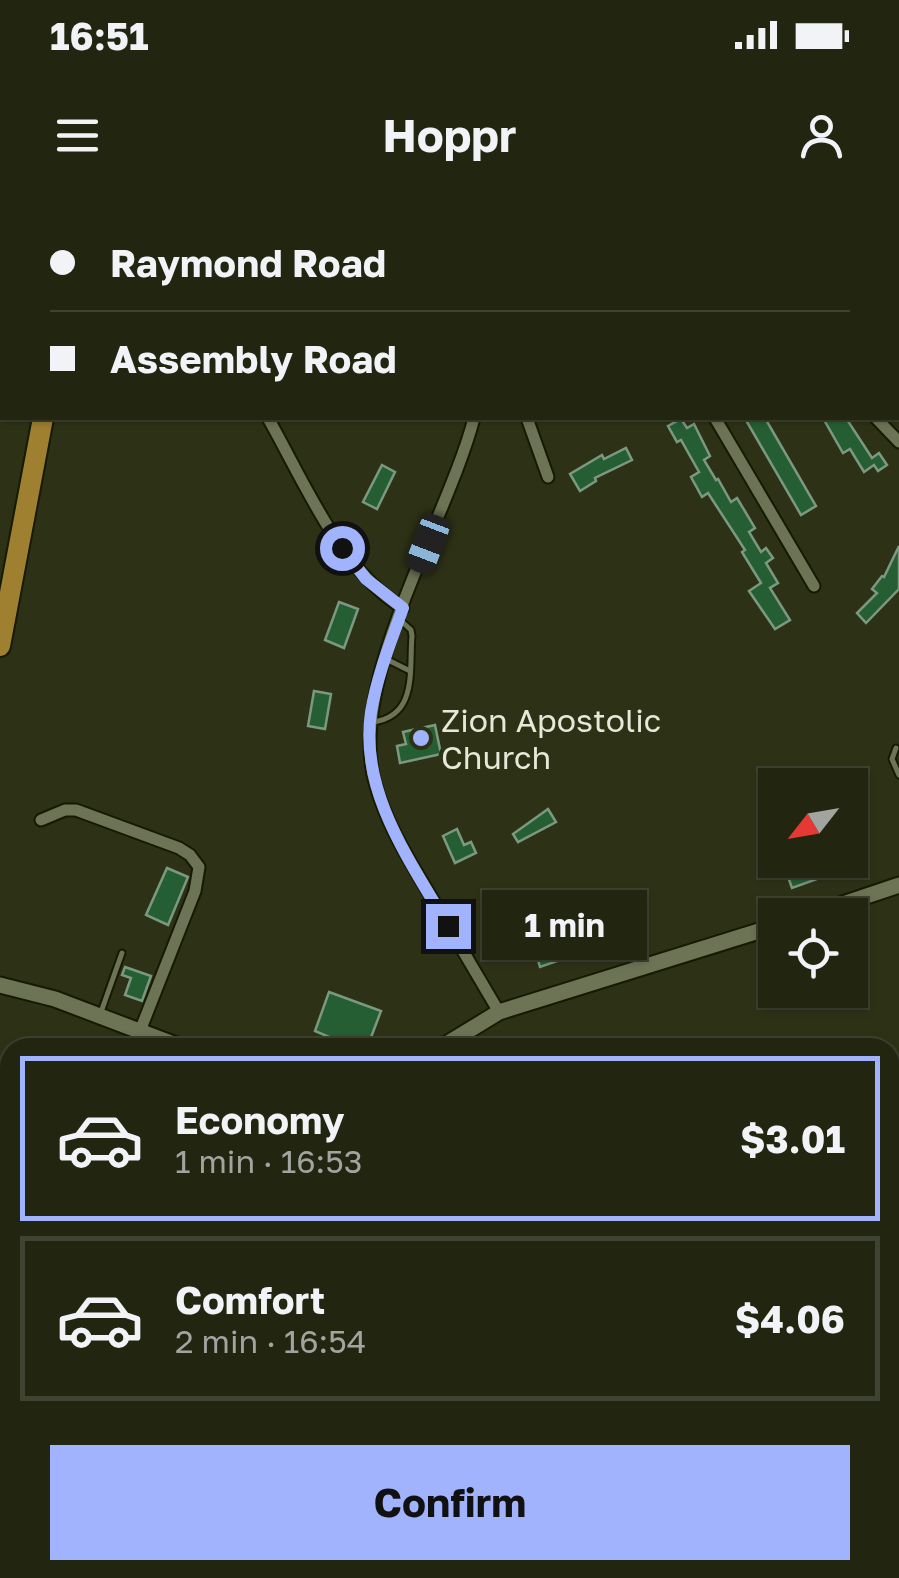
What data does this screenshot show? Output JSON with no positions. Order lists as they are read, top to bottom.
{
  "places": ["Zion Apostolic Church"],
  "north": "bottom left",
  "page": {
    "status": "16:51",
    "header": "Hoppr",
    "banner": ["Raymond Road", "Assembly Road"],
    "bubble": "1 min",
    "list": [
      {
        "name": "Economy",
        "note": "1 min · 16:53",
        "value": "$3.01"
      },
      {
        "name": "Comfort",
        "note": "2 min · 16:54",
        "value": "$4.06"
      }
    ],
    "buttons": "Confirm"
  }
}
